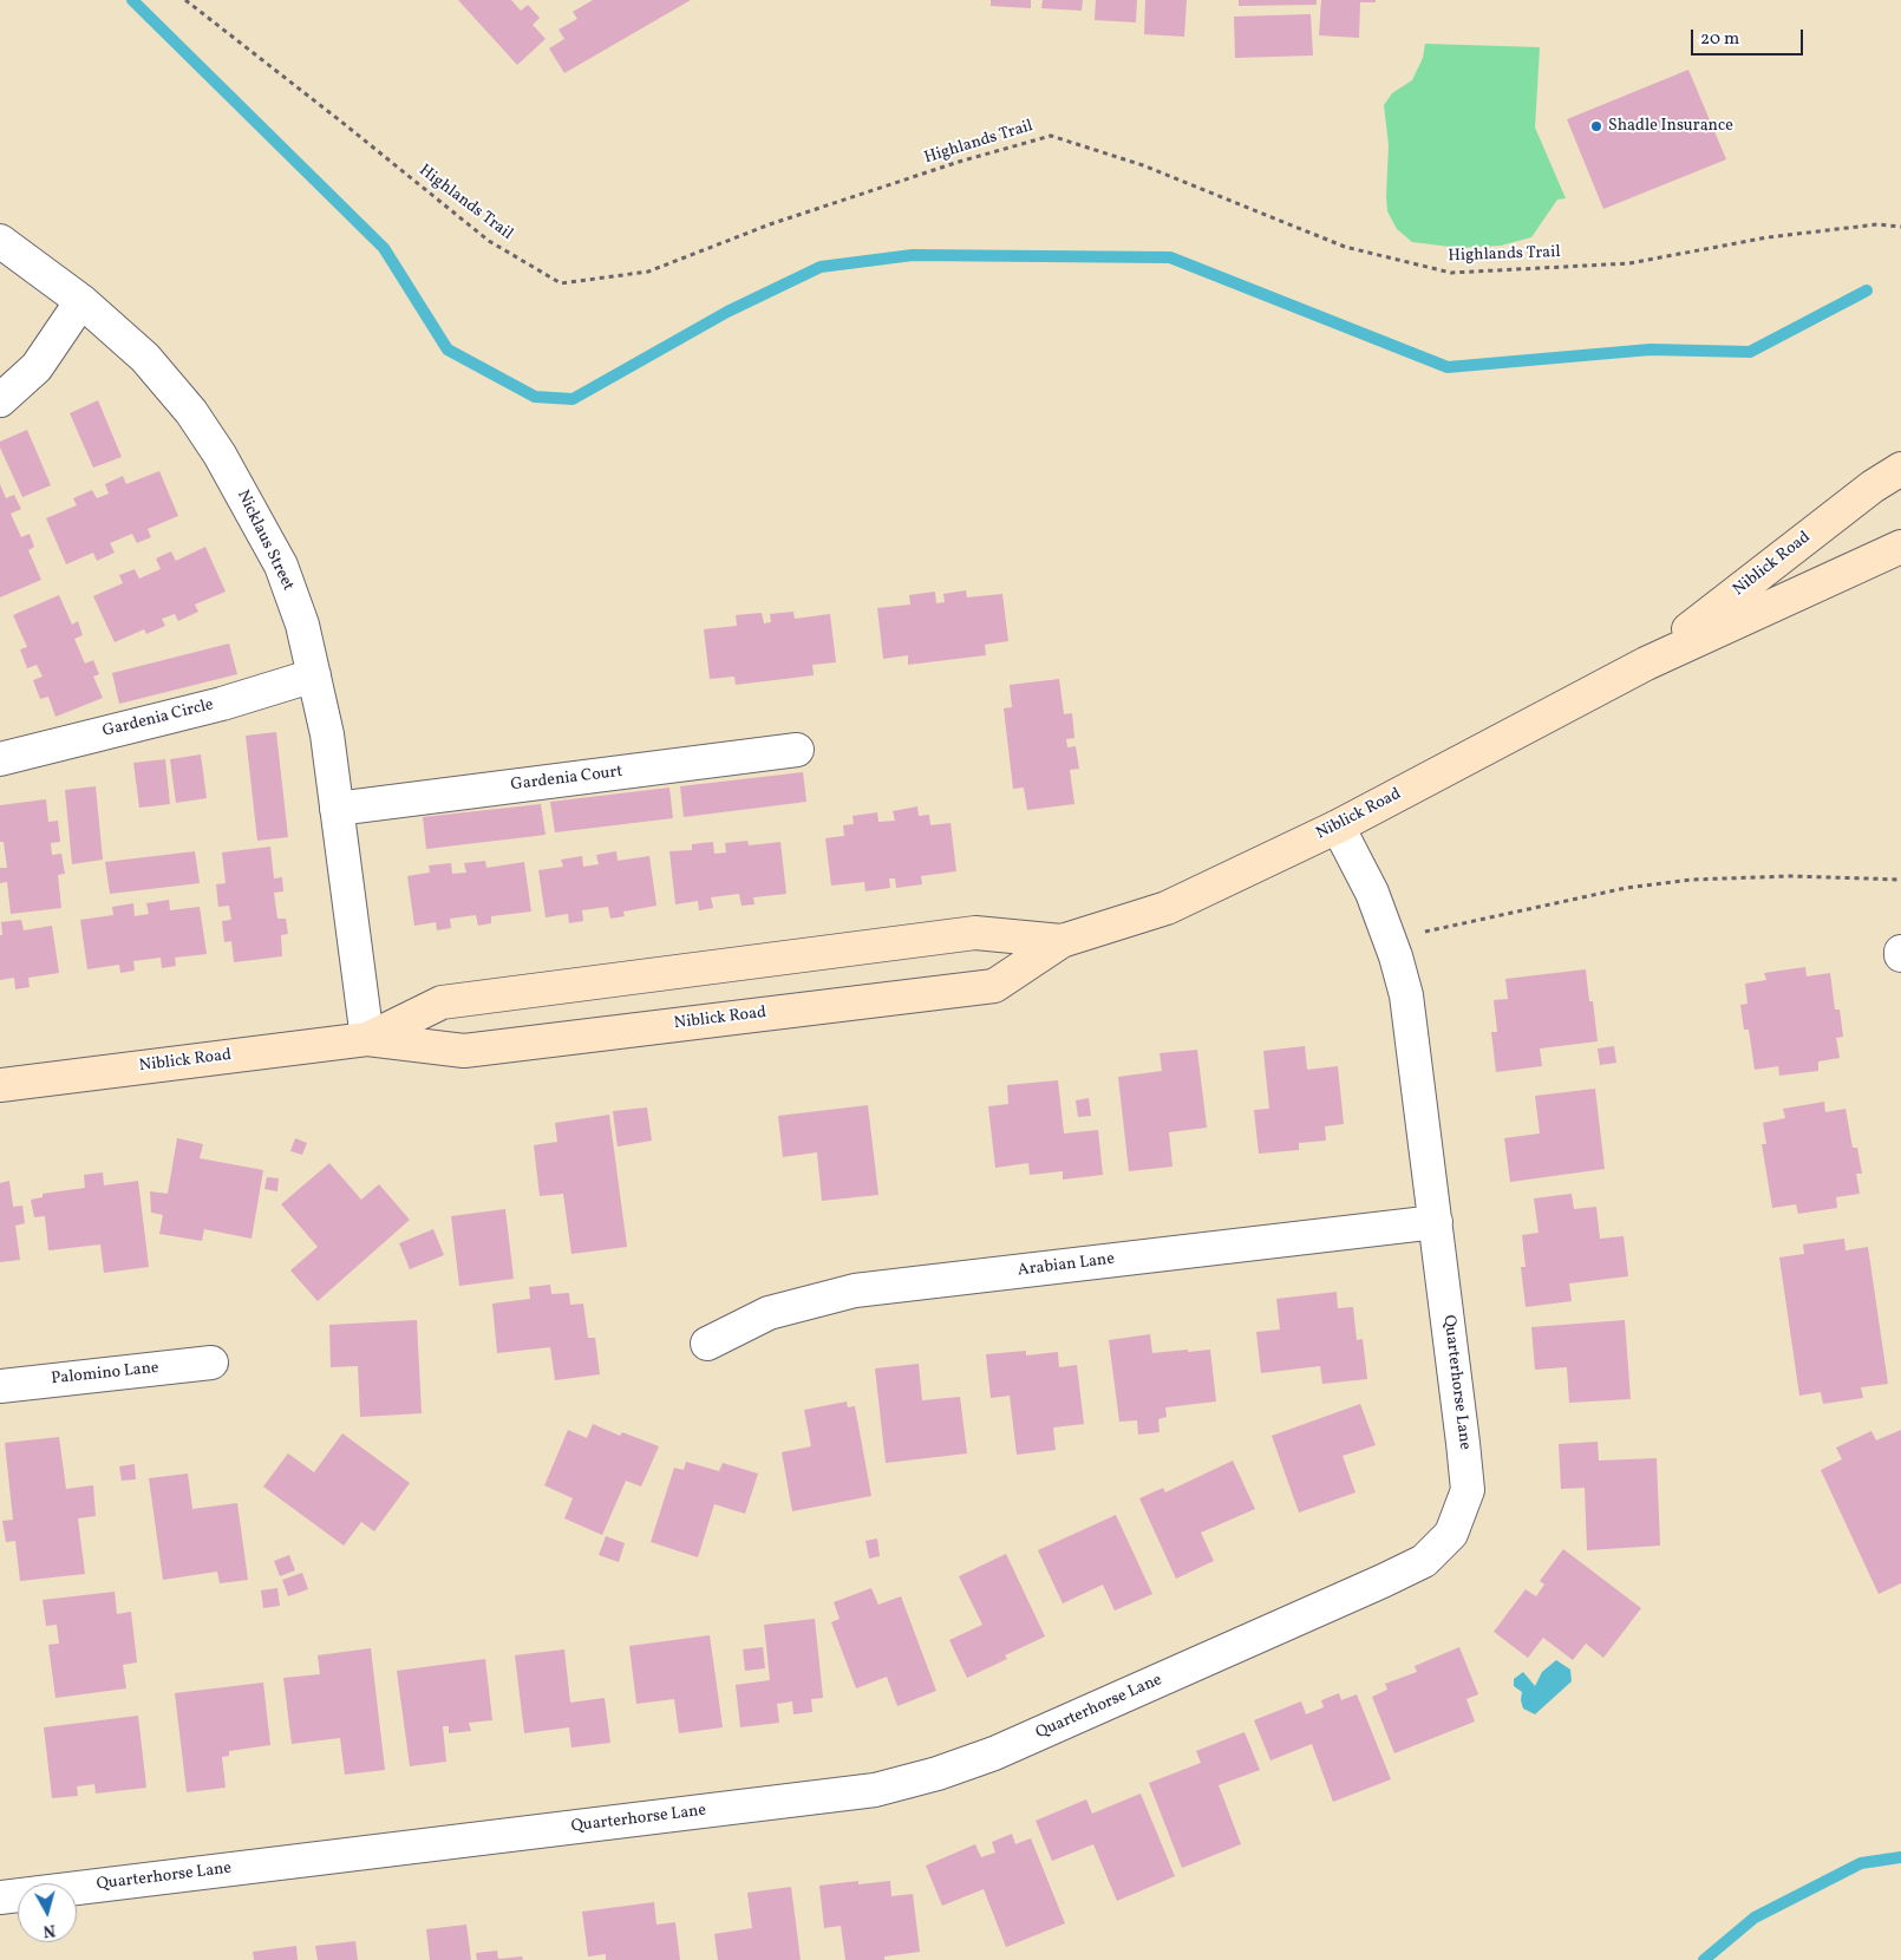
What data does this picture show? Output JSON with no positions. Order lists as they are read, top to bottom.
{
  "streets": {
    "main road": ["Niblick Road"],
    "street": [
      "Nicklaus Street",
      "Gardenia Circle",
      "Gardenia Court",
      "Arabian Lane",
      "Palomino Lane",
      "Quarterhorse Lane"
    ],
    "path": ["Highlands Trail"]
  },
  "crossings": [
    ["Nicklaus Street", "Niblick Road"],
    ["Nicklaus Street", "Gardenia Circle"],
    ["Nicklaus Street", "Gardenia Court"],
    ["Niblick Road", "Quarterhorse Lane"],
    ["Arabian Lane", "Quarterhorse Lane"]
  ],
  "places": ["Shadle Insurance"],
  "scale_bar": "20 m",
  "north": "bottom"
}
